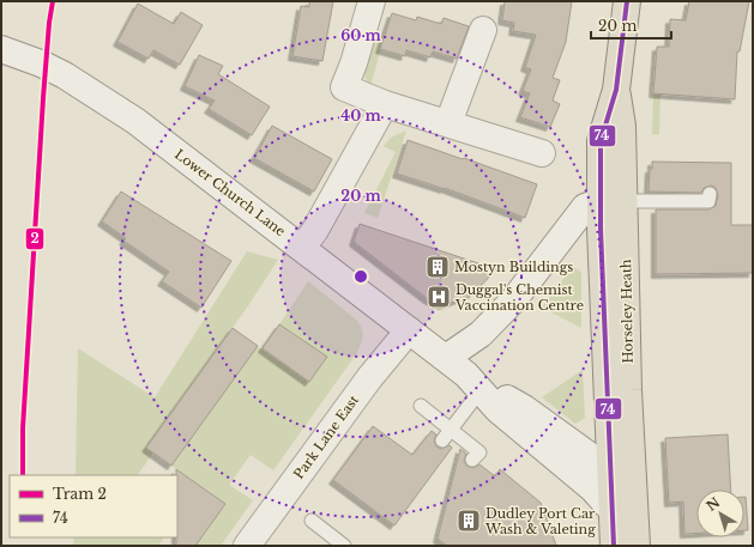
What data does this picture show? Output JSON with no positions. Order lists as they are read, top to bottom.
{
  "streets": {
    "highway": ["Horseley Heath"],
    "main road": ["Lower Church Lane", "Park Lane East"]
  },
  "crossings": [
    ["Lower Church Lane", "Park Lane East"]
  ],
  "places": {
    "building": ["Mostyn Buildings", "Dudley Port Car Wash & Valeting"],
    "hospital": ["Duggal's Chemist Vaccination Centre"]
  },
  "lines": ["tram line 2", "transit line 74"],
  "legend": ["Tram 2", "74"],
  "scale_bar": "20 m",
  "north": "top left",
  "rings": ["60 m", "40 m", "20 m"]
}
